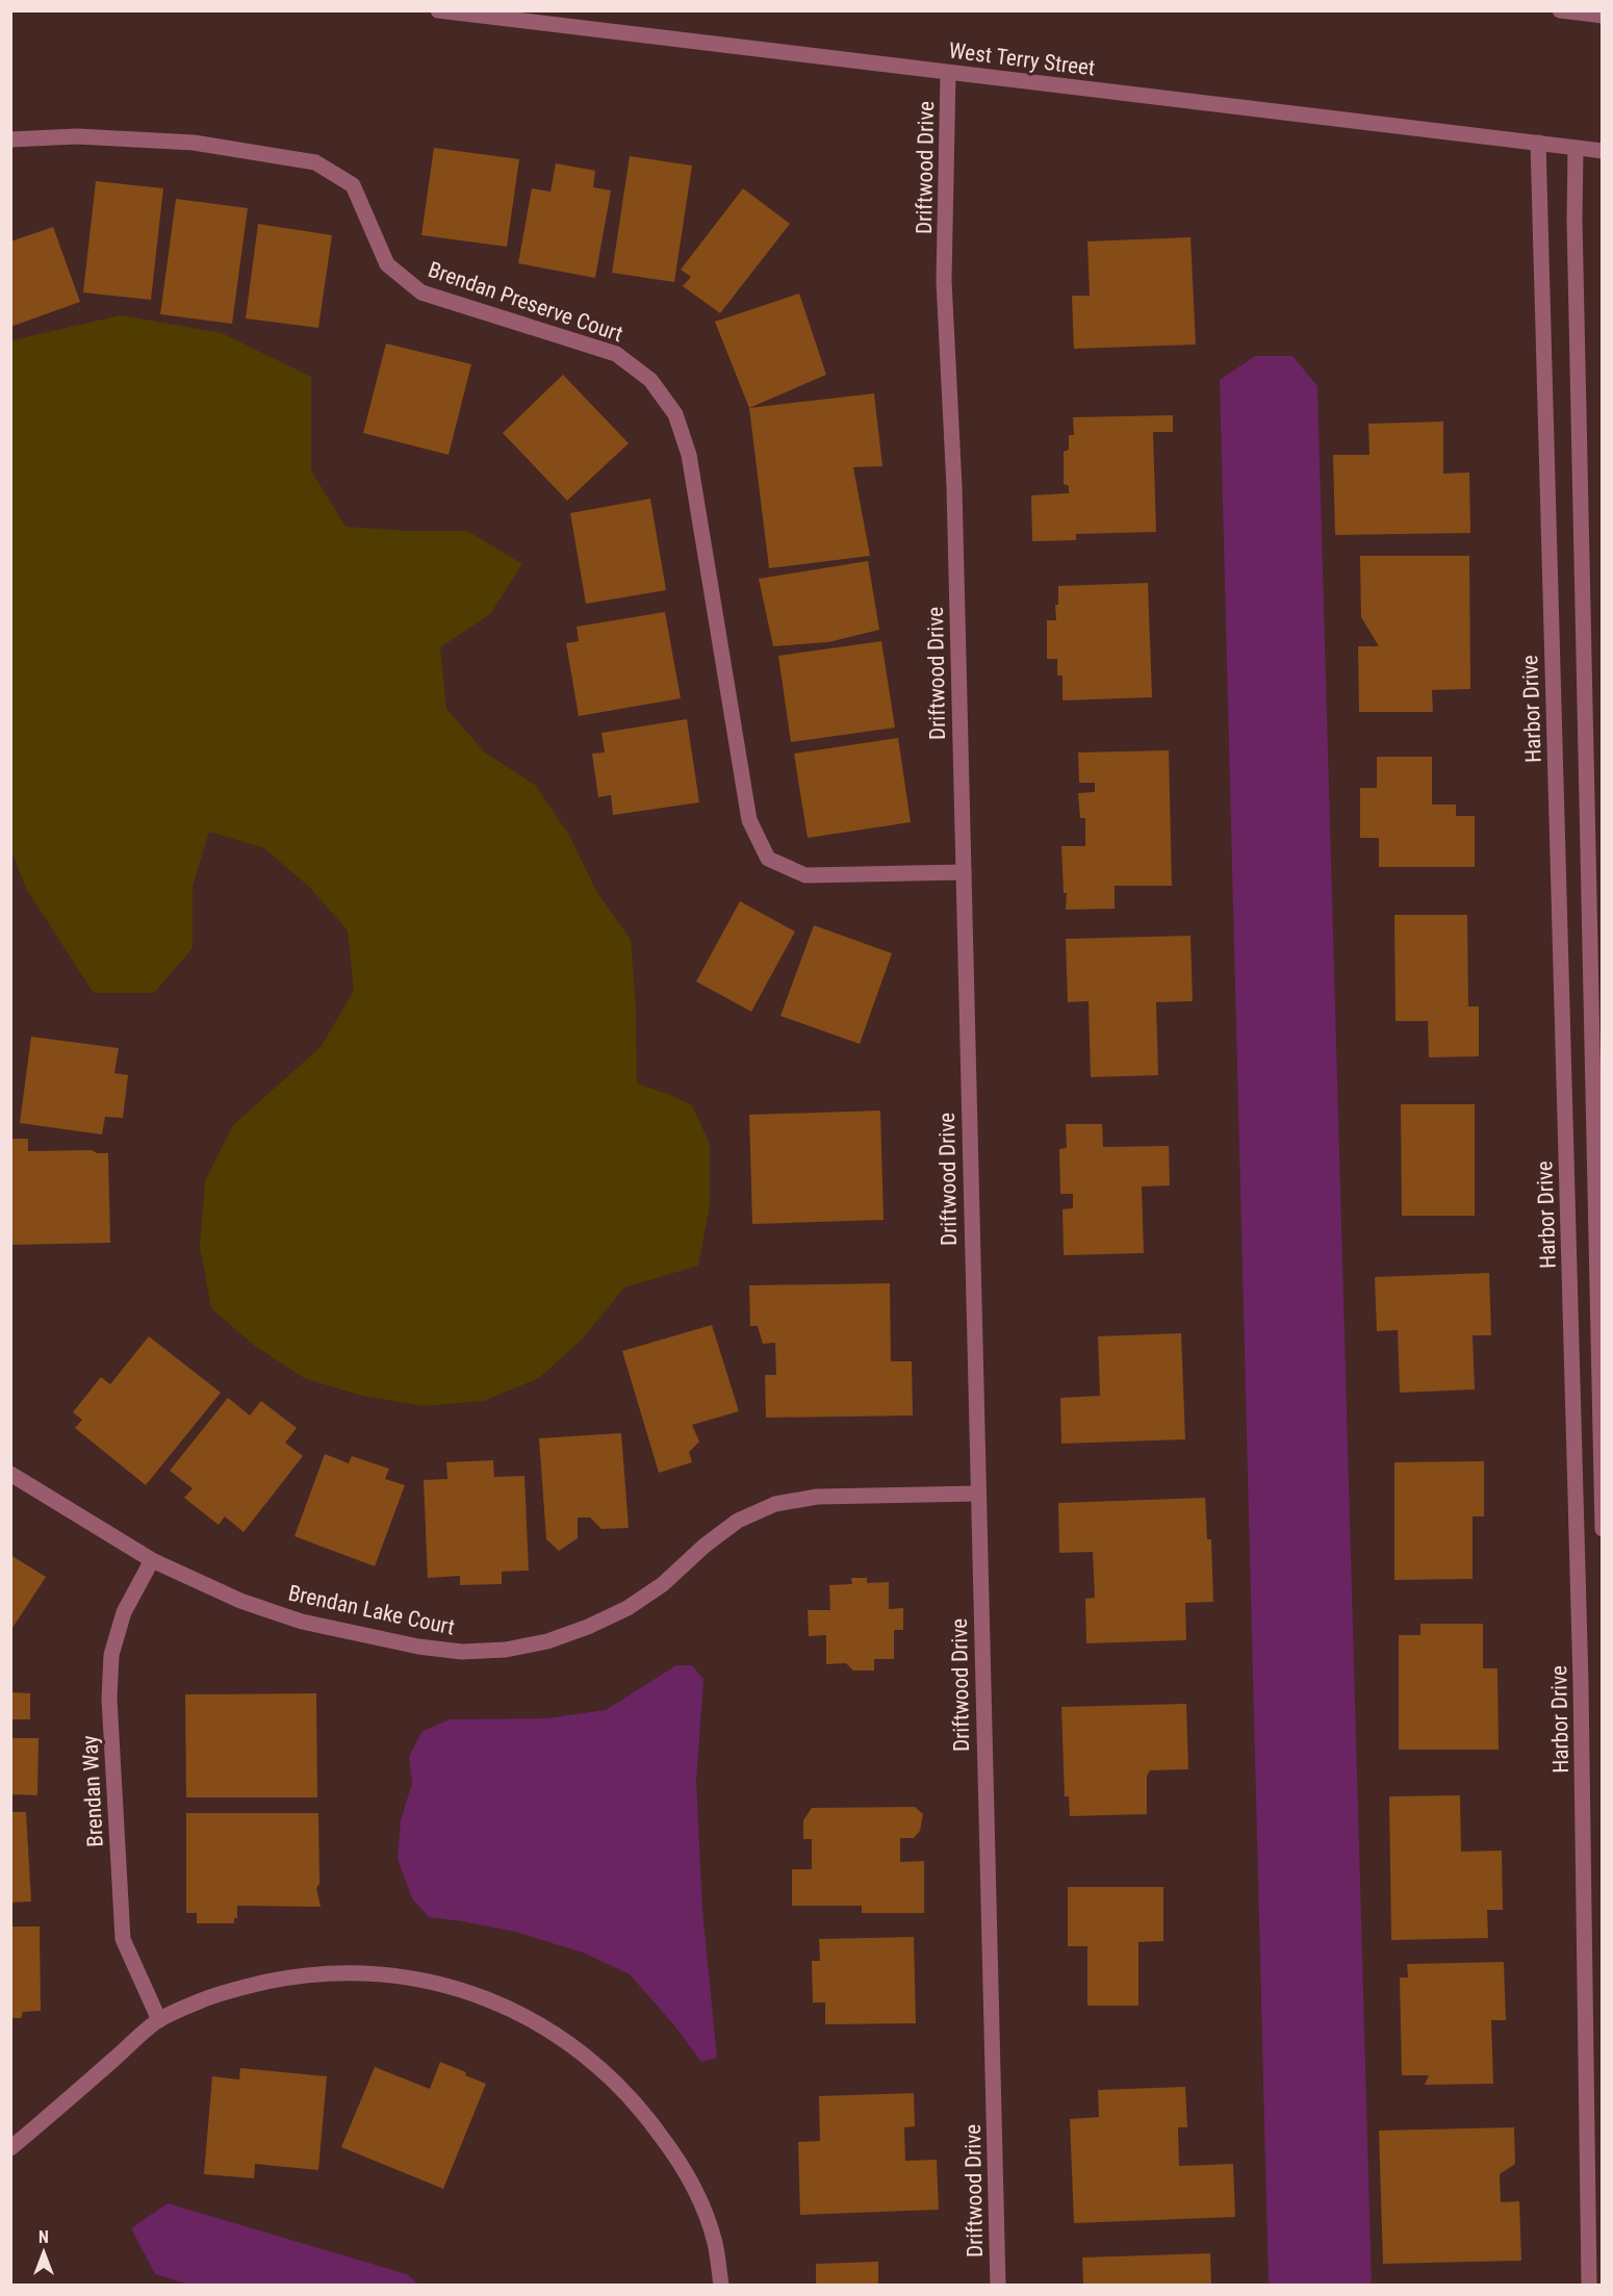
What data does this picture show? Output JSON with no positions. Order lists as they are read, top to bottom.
{
  "streets": {
    "street": [
      "West Terry Street",
      "Driftwood Drive",
      "Brendan Preserve Court",
      "Harbor Drive",
      "Brendan Lake Court",
      "Brendan Way"
    ]
  },
  "crossings": [
    ["West Terry Street", "Driftwood Drive"],
    ["West Terry Street", "Harbor Drive"],
    ["Driftwood Drive", "Brendan Preserve Court"],
    ["Driftwood Drive", "Brendan Lake Court"],
    ["Brendan Lake Court", "Brendan Way"]
  ],
  "north": "top"
}
